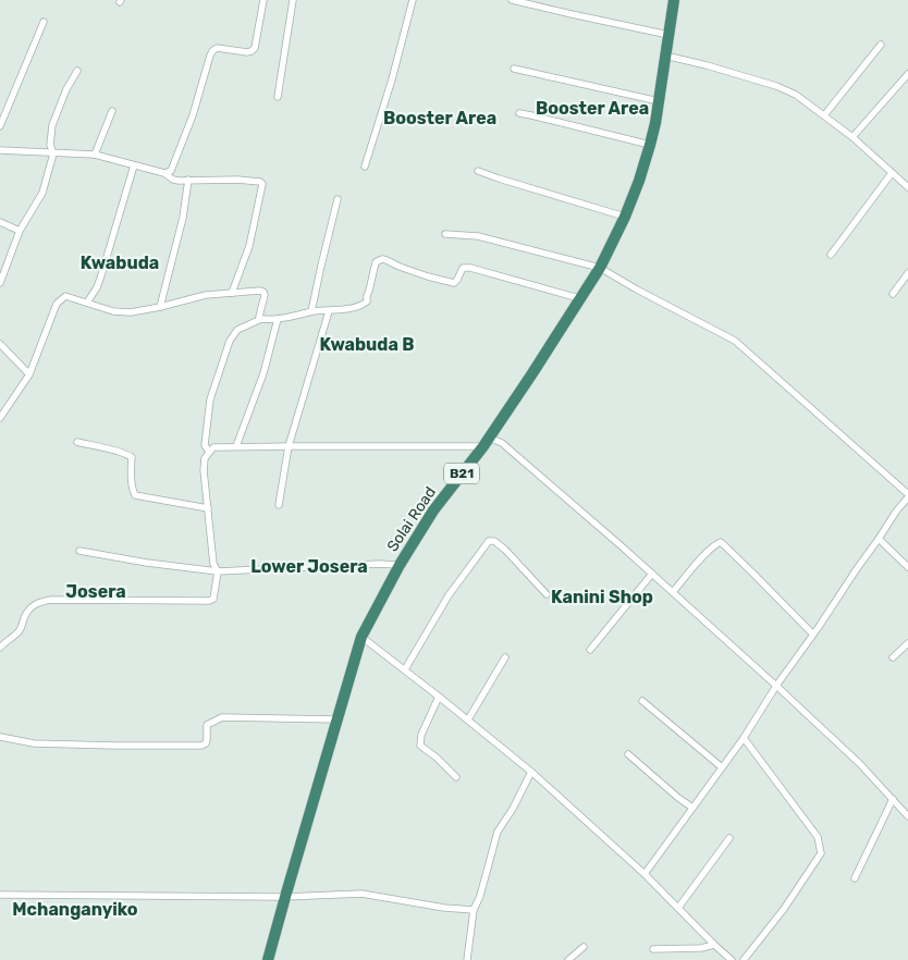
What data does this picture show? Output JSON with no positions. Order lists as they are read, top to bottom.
{
  "streets": {
    "highway": ["B21", "Solai Road"]
  },
  "districts": [
    "Booster Area",
    "Booster Area",
    "Kwabuda",
    "Kwabuda B",
    "Lower Josera",
    "Josera",
    "Kanini Shop",
    "Mchanganyiko"
  ]
}
